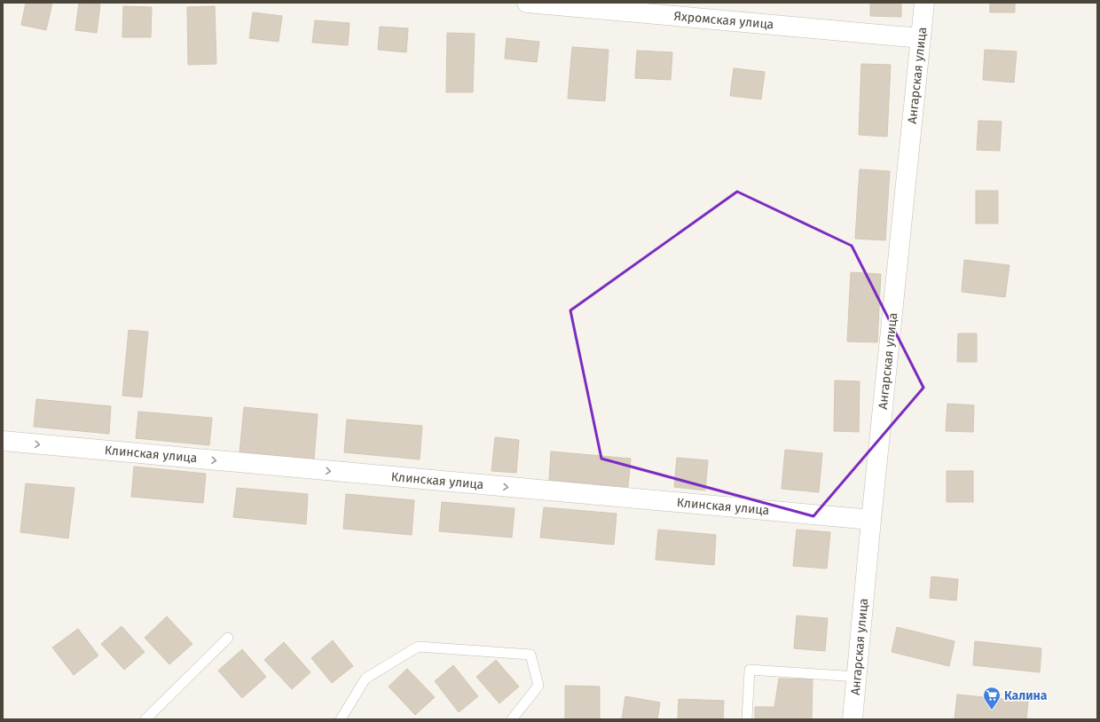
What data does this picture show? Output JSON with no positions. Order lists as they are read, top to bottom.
{
  "streets": {
    "street": ["Яхромская улица", "Ангарская улица", "Клинская улица"]
  },
  "crossings": [
    ["Яхромская улица", "Ангарская улица"],
    ["Ангарская улица", "Клинская улица"]
  ],
  "one_way": ["Клинская улица"],
  "places": {
    "supermarket": ["Калина"]
  }
}
